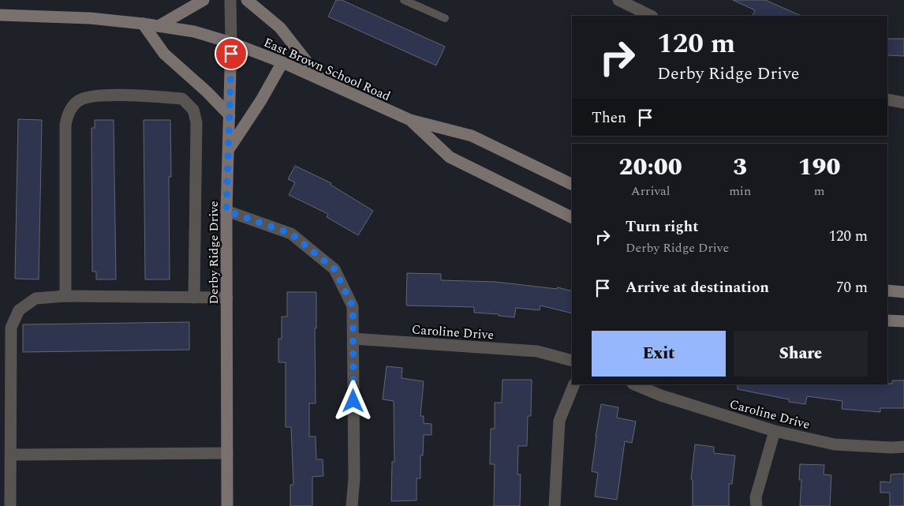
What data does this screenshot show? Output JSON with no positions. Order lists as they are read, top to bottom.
{
  "streets": {
    "main road": ["East Brown School Road", "Derby Ridge Drive"],
    "street": ["Caroline Drive"]
  },
  "crossings": [
    ["East Brown School Road", "Derby Ridge Drive"]
  ],
  "page": {
    "turn": ["120 m", "Derby Ridge Drive"],
    "then": "Then",
    "eta": [
      "20:00",
      "Arrival",
      "3",
      "min",
      "190",
      "m"
    ],
    "list": [
      {
        "name": "Turn right",
        "note": "Derby Ridge Drive",
        "value": "120 m"
      },
      {
        "name": "Arrive at destination",
        "value": "70 m"
      }
    ],
    "buttons": ["Exit", "Share"]
  }
}
